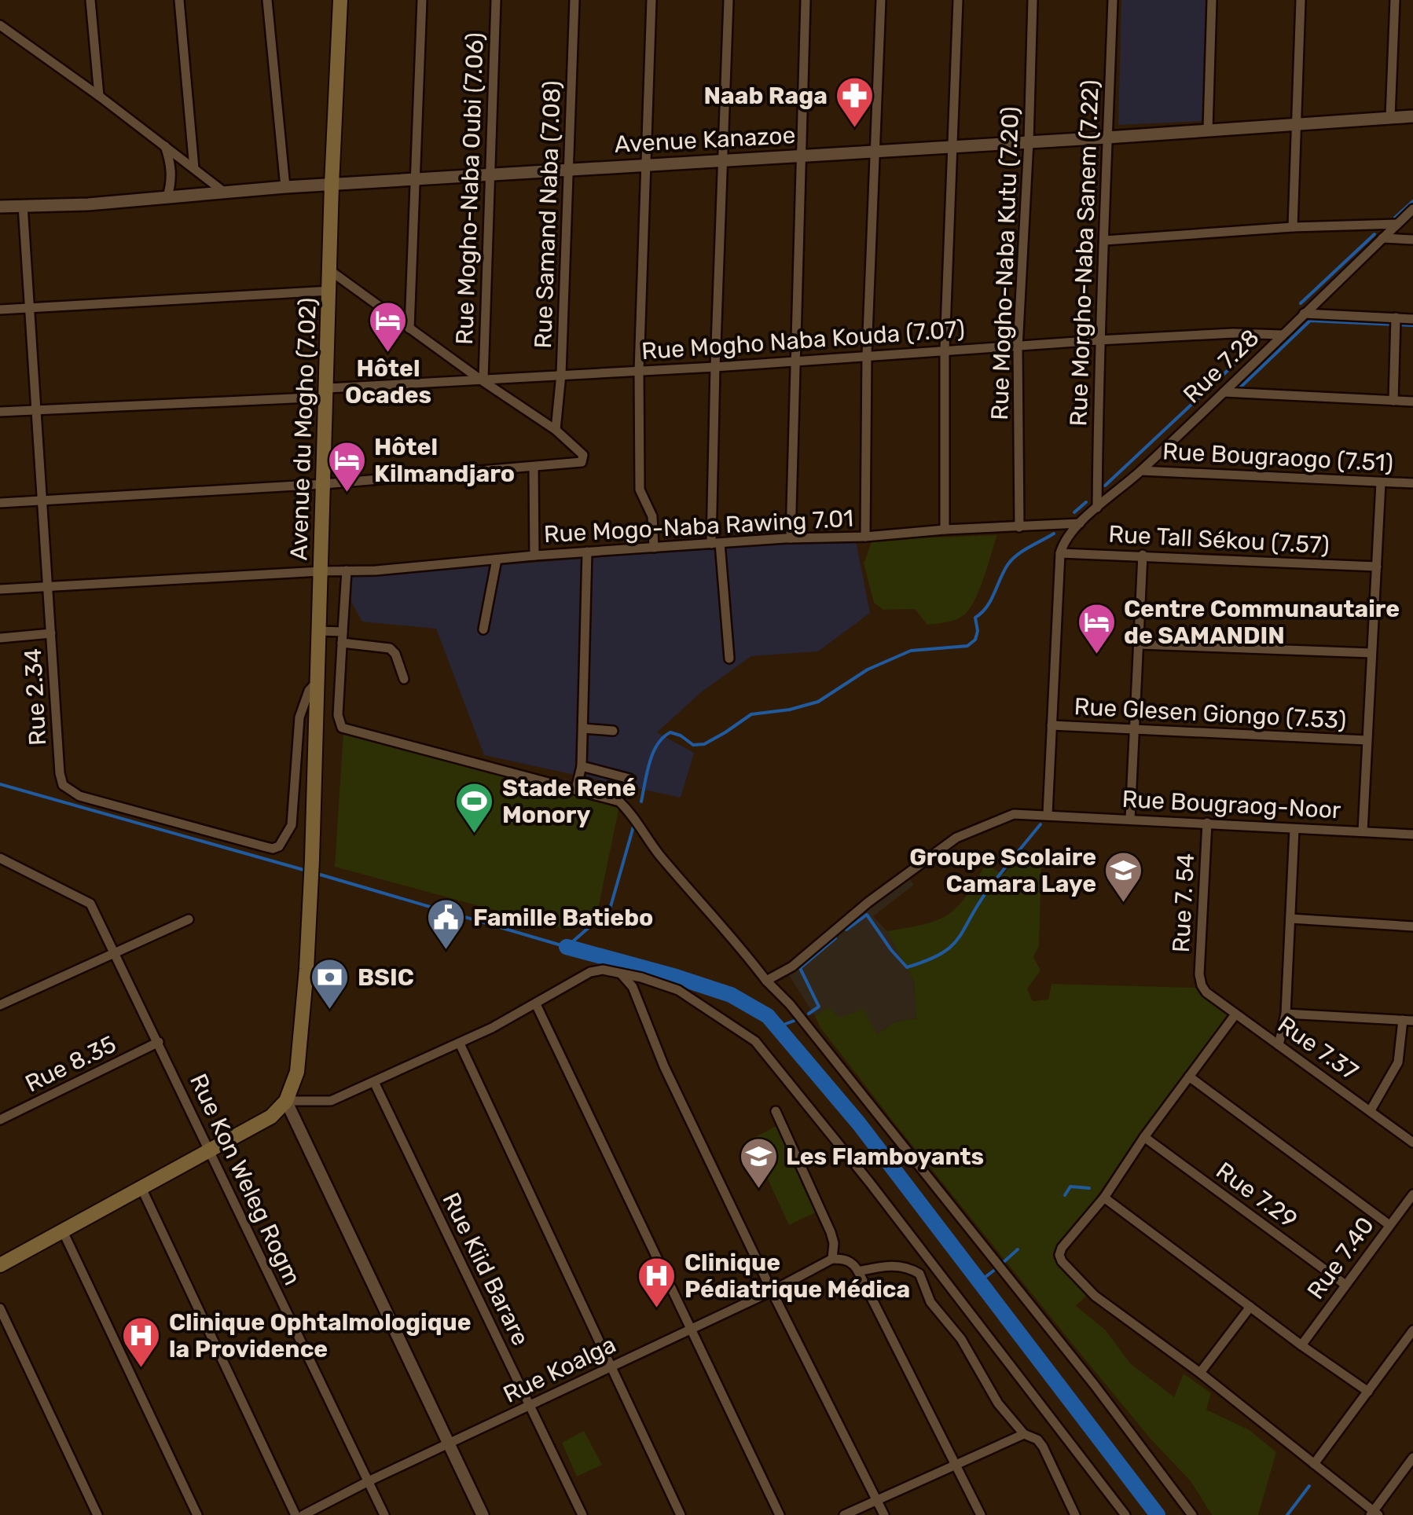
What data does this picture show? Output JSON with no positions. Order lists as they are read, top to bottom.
{
  "streets": {
    "main road": ["Avenue du Mogho (7.02)"],
    "street": [
      "Avenue Kanazoe",
      "Rue Mogho-Naba Oubi (7.06)",
      "Rue Samand Naba (7.08)",
      "Rue Morgho-Naba Sanem (7.22)",
      "Rue Mogho-Naba Kutu (7.20)",
      "Rue Mogho Naba Kouda (7.07)",
      "Rue 7.28",
      "Rue Bougraogo (7.51)",
      "Rue Mogo-Naba Rawing 7.01",
      "Rue Tall Sékou (7.57)",
      "Rue 2.34",
      "Rue Glesen Giongo (7.53)",
      "Rue Bougraog-Noor",
      "Rue 7. 54",
      "Rue 7.37",
      "Rue 8.35",
      "Rue Kon Weleg Rogm",
      "Rue 7.29",
      "Rue 7.40",
      "Rue Kiid Barare",
      "Rue Koalga"
    ]
  },
  "crossings": [
    ["Avenue Kanazoe", "Rue Mogho-Naba Oubi (7.06)"],
    ["Avenue Kanazoe", "Rue Samand Naba (7.08)"],
    ["Avenue Kanazoe", "Rue Morgho-Naba Sanem (7.22)"],
    ["Avenue Kanazoe", "Rue Mogho-Naba Kutu (7.20)"],
    ["Avenue Kanazoe", "Avenue du Mogho (7.02)"],
    ["Avenue Kanazoe", "Rue 2.34"],
    ["Rue Mogho-Naba Oubi (7.06)", "Rue Mogho Naba Kouda (7.07)"],
    ["Rue Samand Naba (7.08)", "Rue Mogho Naba Kouda (7.07)"],
    ["Rue Morgho-Naba Sanem (7.22)", "Rue Mogho Naba Kouda (7.07)"],
    ["Rue Morgho-Naba Sanem (7.22)", "Rue 7.28"],
    ["Rue Mogho-Naba Kutu (7.20)", "Rue Mogho Naba Kouda (7.07)"],
    ["Rue Mogho-Naba Kutu (7.20)", "Rue Mogo-Naba Rawing 7.01"],
    ["Rue Mogho Naba Kouda (7.07)", "Rue 7.28"],
    ["Rue Mogho Naba Kouda (7.07)", "Avenue du Mogho (7.02)"],
    ["Rue Mogho Naba Kouda (7.07)", "Rue 2.34"],
    ["Rue 7.28", "Rue Bougraogo (7.51)"],
    ["Rue 7.28", "Rue Mogo-Naba Rawing 7.01"],
    ["Rue 7.28", "Rue Tall Sékou (7.57)"],
    ["Avenue du Mogho (7.02)", "Rue Mogo-Naba Rawing 7.01"],
    ["Avenue du Mogho (7.02)", "Rue 2.34"],
    ["Rue Mogo-Naba Rawing 7.01", "Rue 2.34"],
    ["Rue Bougraog-Noor", "Rue 7. 54"],
    ["Rue 7. 54", "Rue 7.37"],
    ["Rue 8.35", "Rue Kon Weleg Rogm"],
    ["Rue Kon Weleg Rogm", "Rue Koalga"],
    ["Rue 7.29", "Rue 7.40"],
    ["Rue Kiid Barare", "Rue Koalga"]
  ],
  "places": {
    "pharmacy": ["Naab Raga"],
    "hotel": ["Hôtel Ocades", "Hôtel Kilmandjaro", "Centre Communautaire de SAMANDIN"],
    "sports": ["Stade René Monory"],
    "school or university": ["Groupe Scolaire Camara Laye", "Les Flamboyants"],
    "public building": ["Famille Batiebo"],
    "bank": ["BSIC"],
    "hospital": ["Clinique Pédiatrique Médica", "Clinique Ophtalmologique la Providence"]
  }
}
